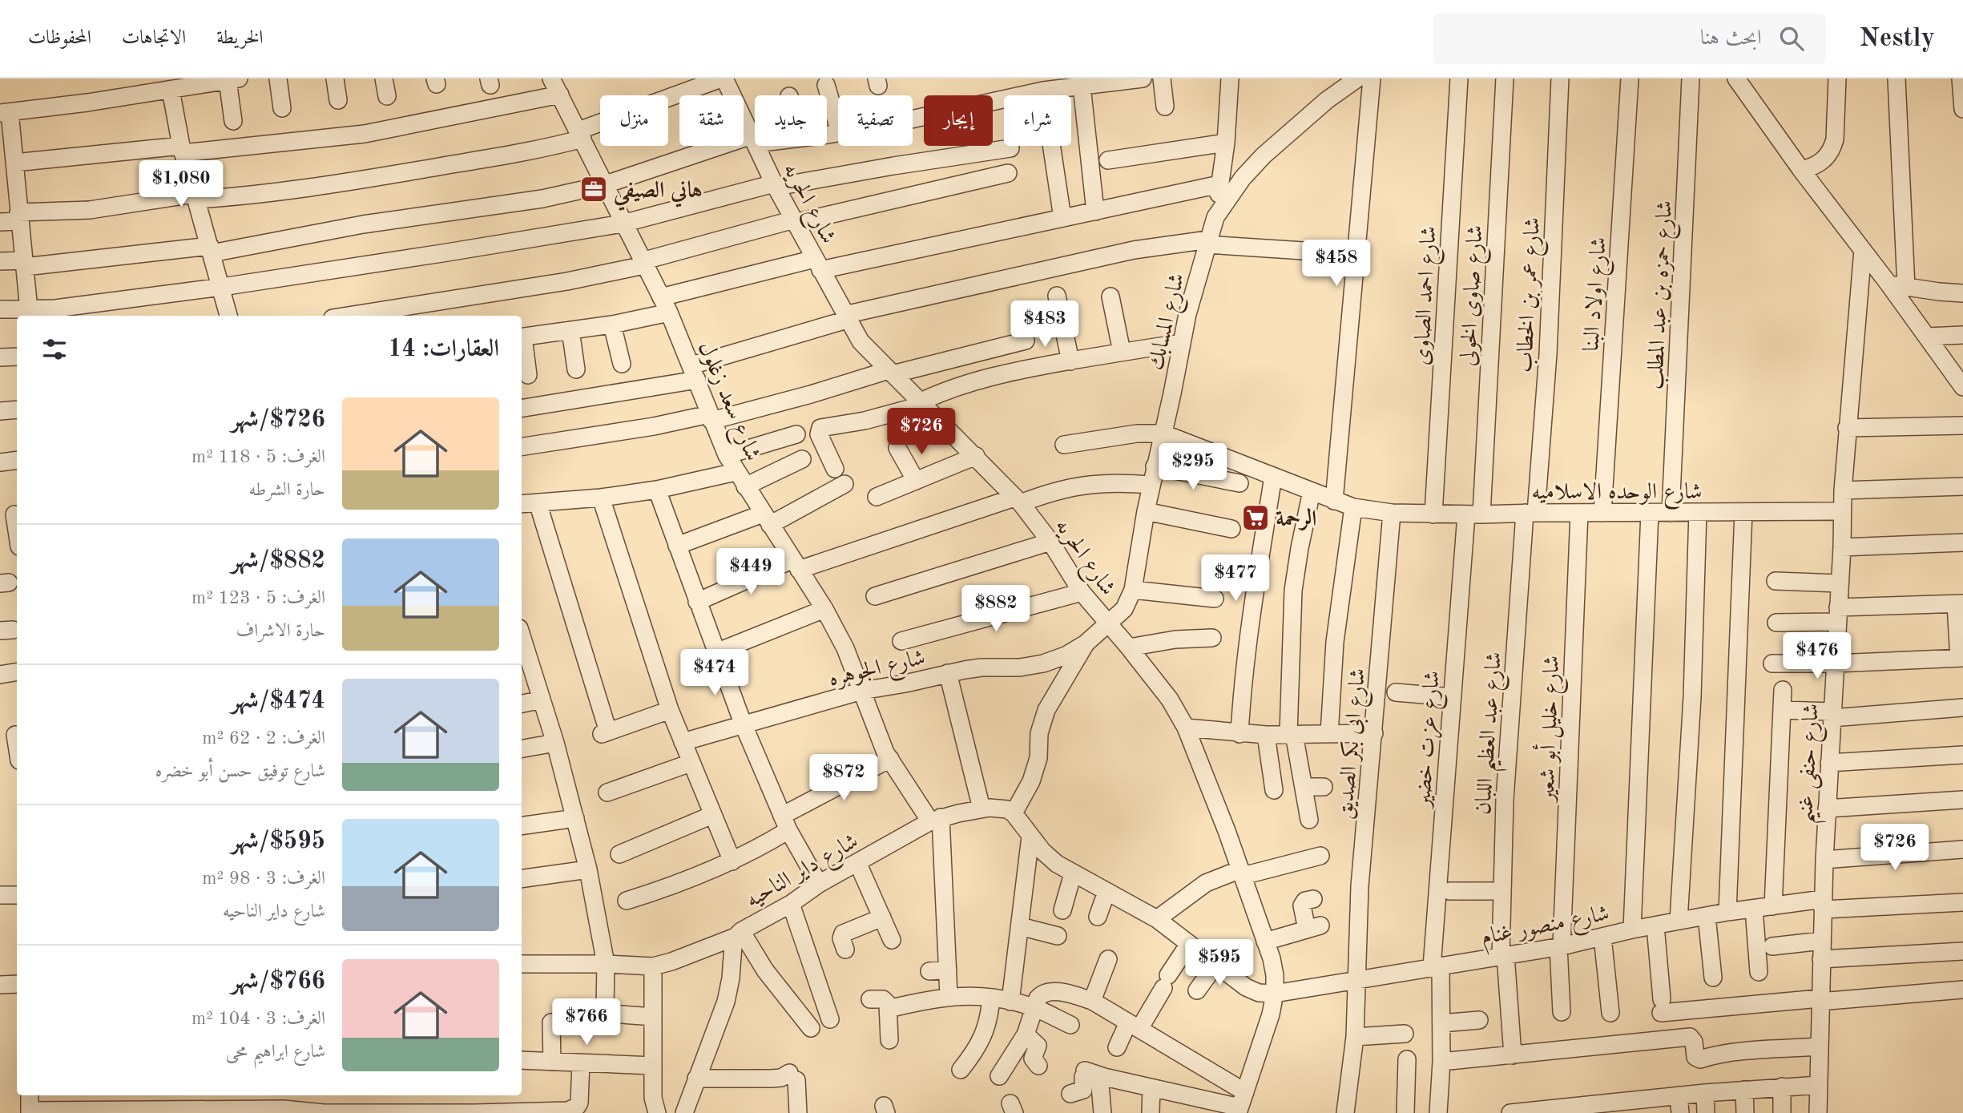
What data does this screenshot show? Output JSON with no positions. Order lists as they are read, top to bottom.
{
  "streets": {
    "street": [
      "شارع الحريه",
      "شارع اولاد البنا",
      "شارع عمر بن الخطاب",
      "شارع حمزه بن عبد المطلب",
      "شارع احمد الصاوى",
      "شارع صاوى الخولى",
      "شارع المسابك",
      "شارع سعد زغلول",
      "شارع الوحده الاسلاميه",
      "شارع الجوهره",
      "شارع خليل أبو شعير",
      "شارع عبد العظيم اللبان",
      "شارع عزت خضير",
      "شارع ابى بكر الصديق",
      "شارع حنفى غنيم",
      "شارع داير الناحيه",
      "شارع منصور غنام"
    ]
  },
  "crossings": [
    ["شارع الحريه", "شارع المسابك"],
    ["شارع الحريه", "شارع الجوهره"],
    ["شارع الحريه", "شارع منصور غنام"],
    ["شارع اولاد البنا", "شارع الوحده الاسلاميه"],
    ["شارع عمر بن الخطاب", "شارع الوحده الاسلاميه"],
    ["شارع عمر بن الخطاب", "شارع عبد العظيم اللبان"],
    ["شارع حمزه بن عبد المطلب", "شارع الوحده الاسلاميه"],
    ["شارع احمد الصاوى", "شارع الوحده الاسلاميه"],
    ["شارع صاوى الخولى", "شارع الوحده الاسلاميه"],
    ["شارع صاوى الخولى", "شارع عزت خضير"],
    ["شارع المسابك", "شارع الوحده الاسلاميه"],
    ["شارع المسابك", "شارع الجوهره"],
    ["شارع سعد زغلول", "شارع الجوهره"],
    ["شارع سعد زغلول", "شارع داير الناحيه"],
    ["شارع الوحده الاسلاميه", "شارع خليل أبو شعير"],
    ["شارع الوحده الاسلاميه", "شارع عبد العظيم اللبان"],
    ["شارع الوحده الاسلاميه", "شارع عزت خضير"],
    ["شارع الوحده الاسلاميه", "شارع ابى بكر الصديق"],
    ["شارع الوحده الاسلاميه", "شارع حنفى غنيم"],
    ["شارع خليل أبو شعير", "شارع منصور غنام"],
    ["شارع عبد العظيم اللبان", "شارع منصور غنام"],
    ["شارع عزت خضير", "شارع منصور غنام"],
    ["شارع ابى بكر الصديق", "شارع منصور غنام"],
    ["شارع حنفى غنيم", "شارع منصور غنام"]
  ],
  "places": {
    "office": ["هاني الصيفي"],
    "supermarket": ["الرحمة"]
  },
  "page": {
    "header": "Nestly",
    "search": "ابحث هنا",
    "nav": ["الخريطة", "الاتجاهات", "المحفوظات"],
    "chip": [
      "شراء",
      "إيجار",
      "تصفية",
      "جديد",
      "شقة",
      "منزل"
    ],
    "price": [
      "$1,080",
      "$458",
      "$483",
      "$726",
      "$295",
      "$449",
      "$477",
      "$882",
      "$476",
      "$474",
      "$872",
      "$726",
      "$595",
      "$766"
    ],
    "heading": "العقارات: 14",
    "list": [
      {
        "name": "$726/شهر",
        "note": "الغرف: 5 · 118 m² · حارة الشرطه"
      },
      {
        "name": "$882/شهر",
        "note": "الغرف: 5 · 123 m² · حارة الاشراف"
      },
      {
        "name": "$474/شهر",
        "note": "الغرف: 2 · 62 m² · شارع توفيق حسن أبو خضره"
      },
      {
        "name": "$595/شهر",
        "note": "الغرف: 3 · 98 m² · شارع داير الناحيه"
      },
      {
        "name": "$766/شهر",
        "note": "الغرف: 3 · 104 m² · شارع ابراهيم محى"
      }
    ]
  }
}
